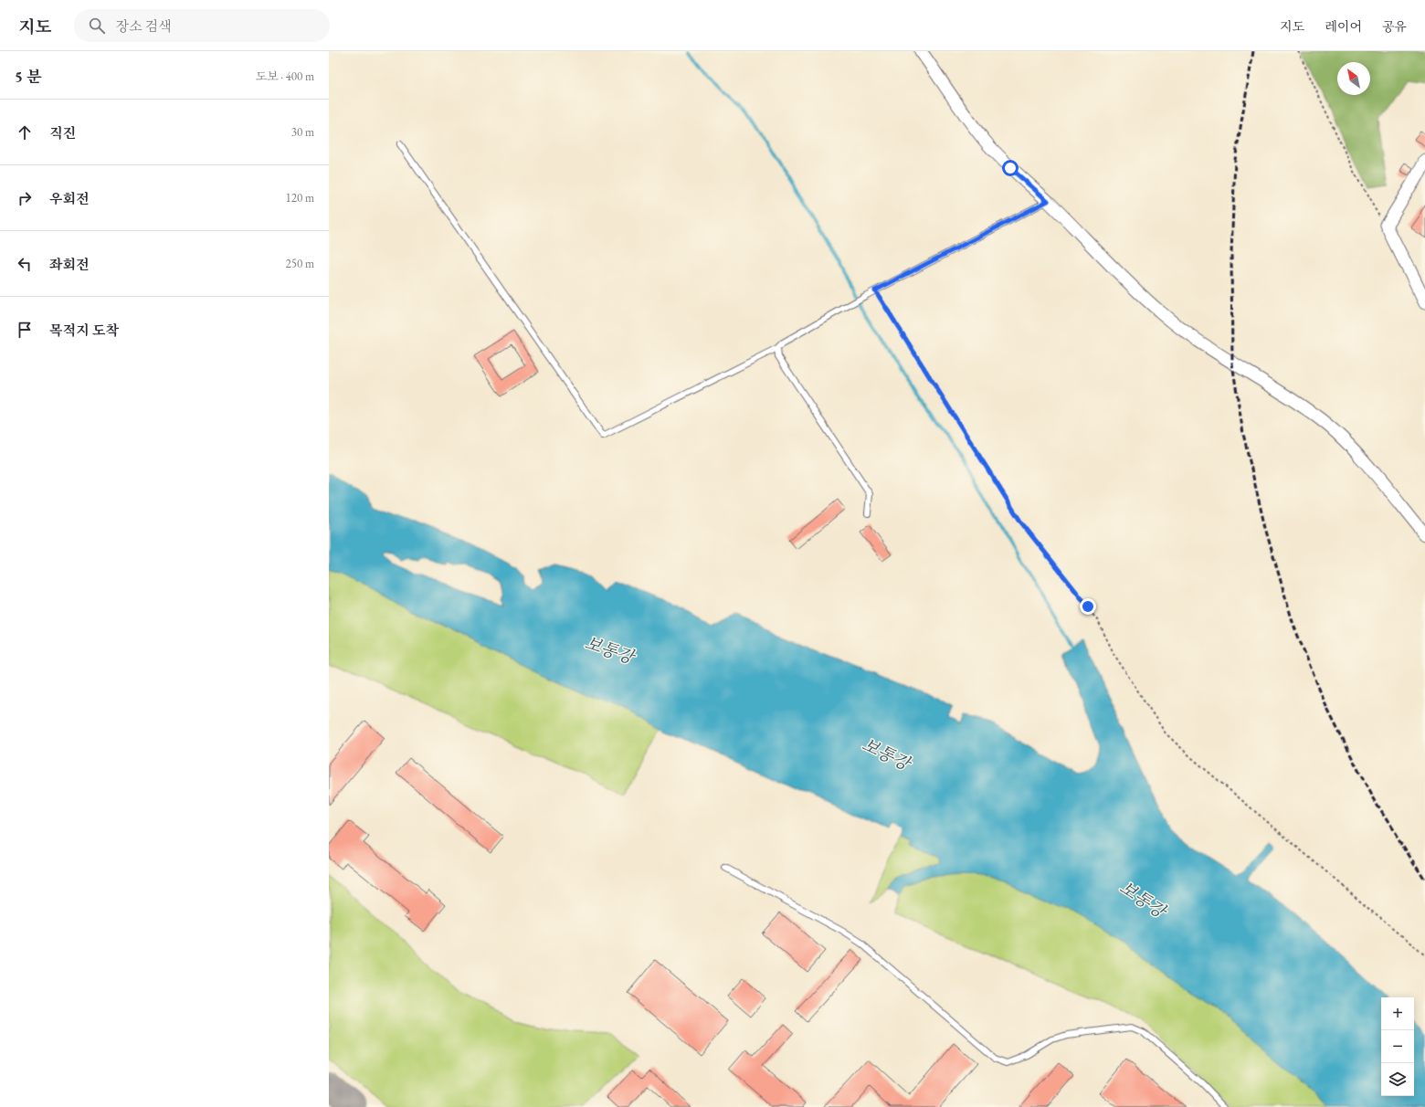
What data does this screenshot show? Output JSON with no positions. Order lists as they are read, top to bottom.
{
  "water": ["보통강"],
  "north": "top left",
  "page": {
    "header": "지도",
    "search": "장소 검색",
    "nav": ["지도", "레이어", "공유"],
    "heading": ["5 분", "도보 · 400 m"],
    "list": [
      ["직진", "30 m"],
      ["우회전", "120 m"],
      ["좌회전", "250 m"],
      "목적지 도착"
    ],
    "map_buttons": ["+", "−"]
  }
}
